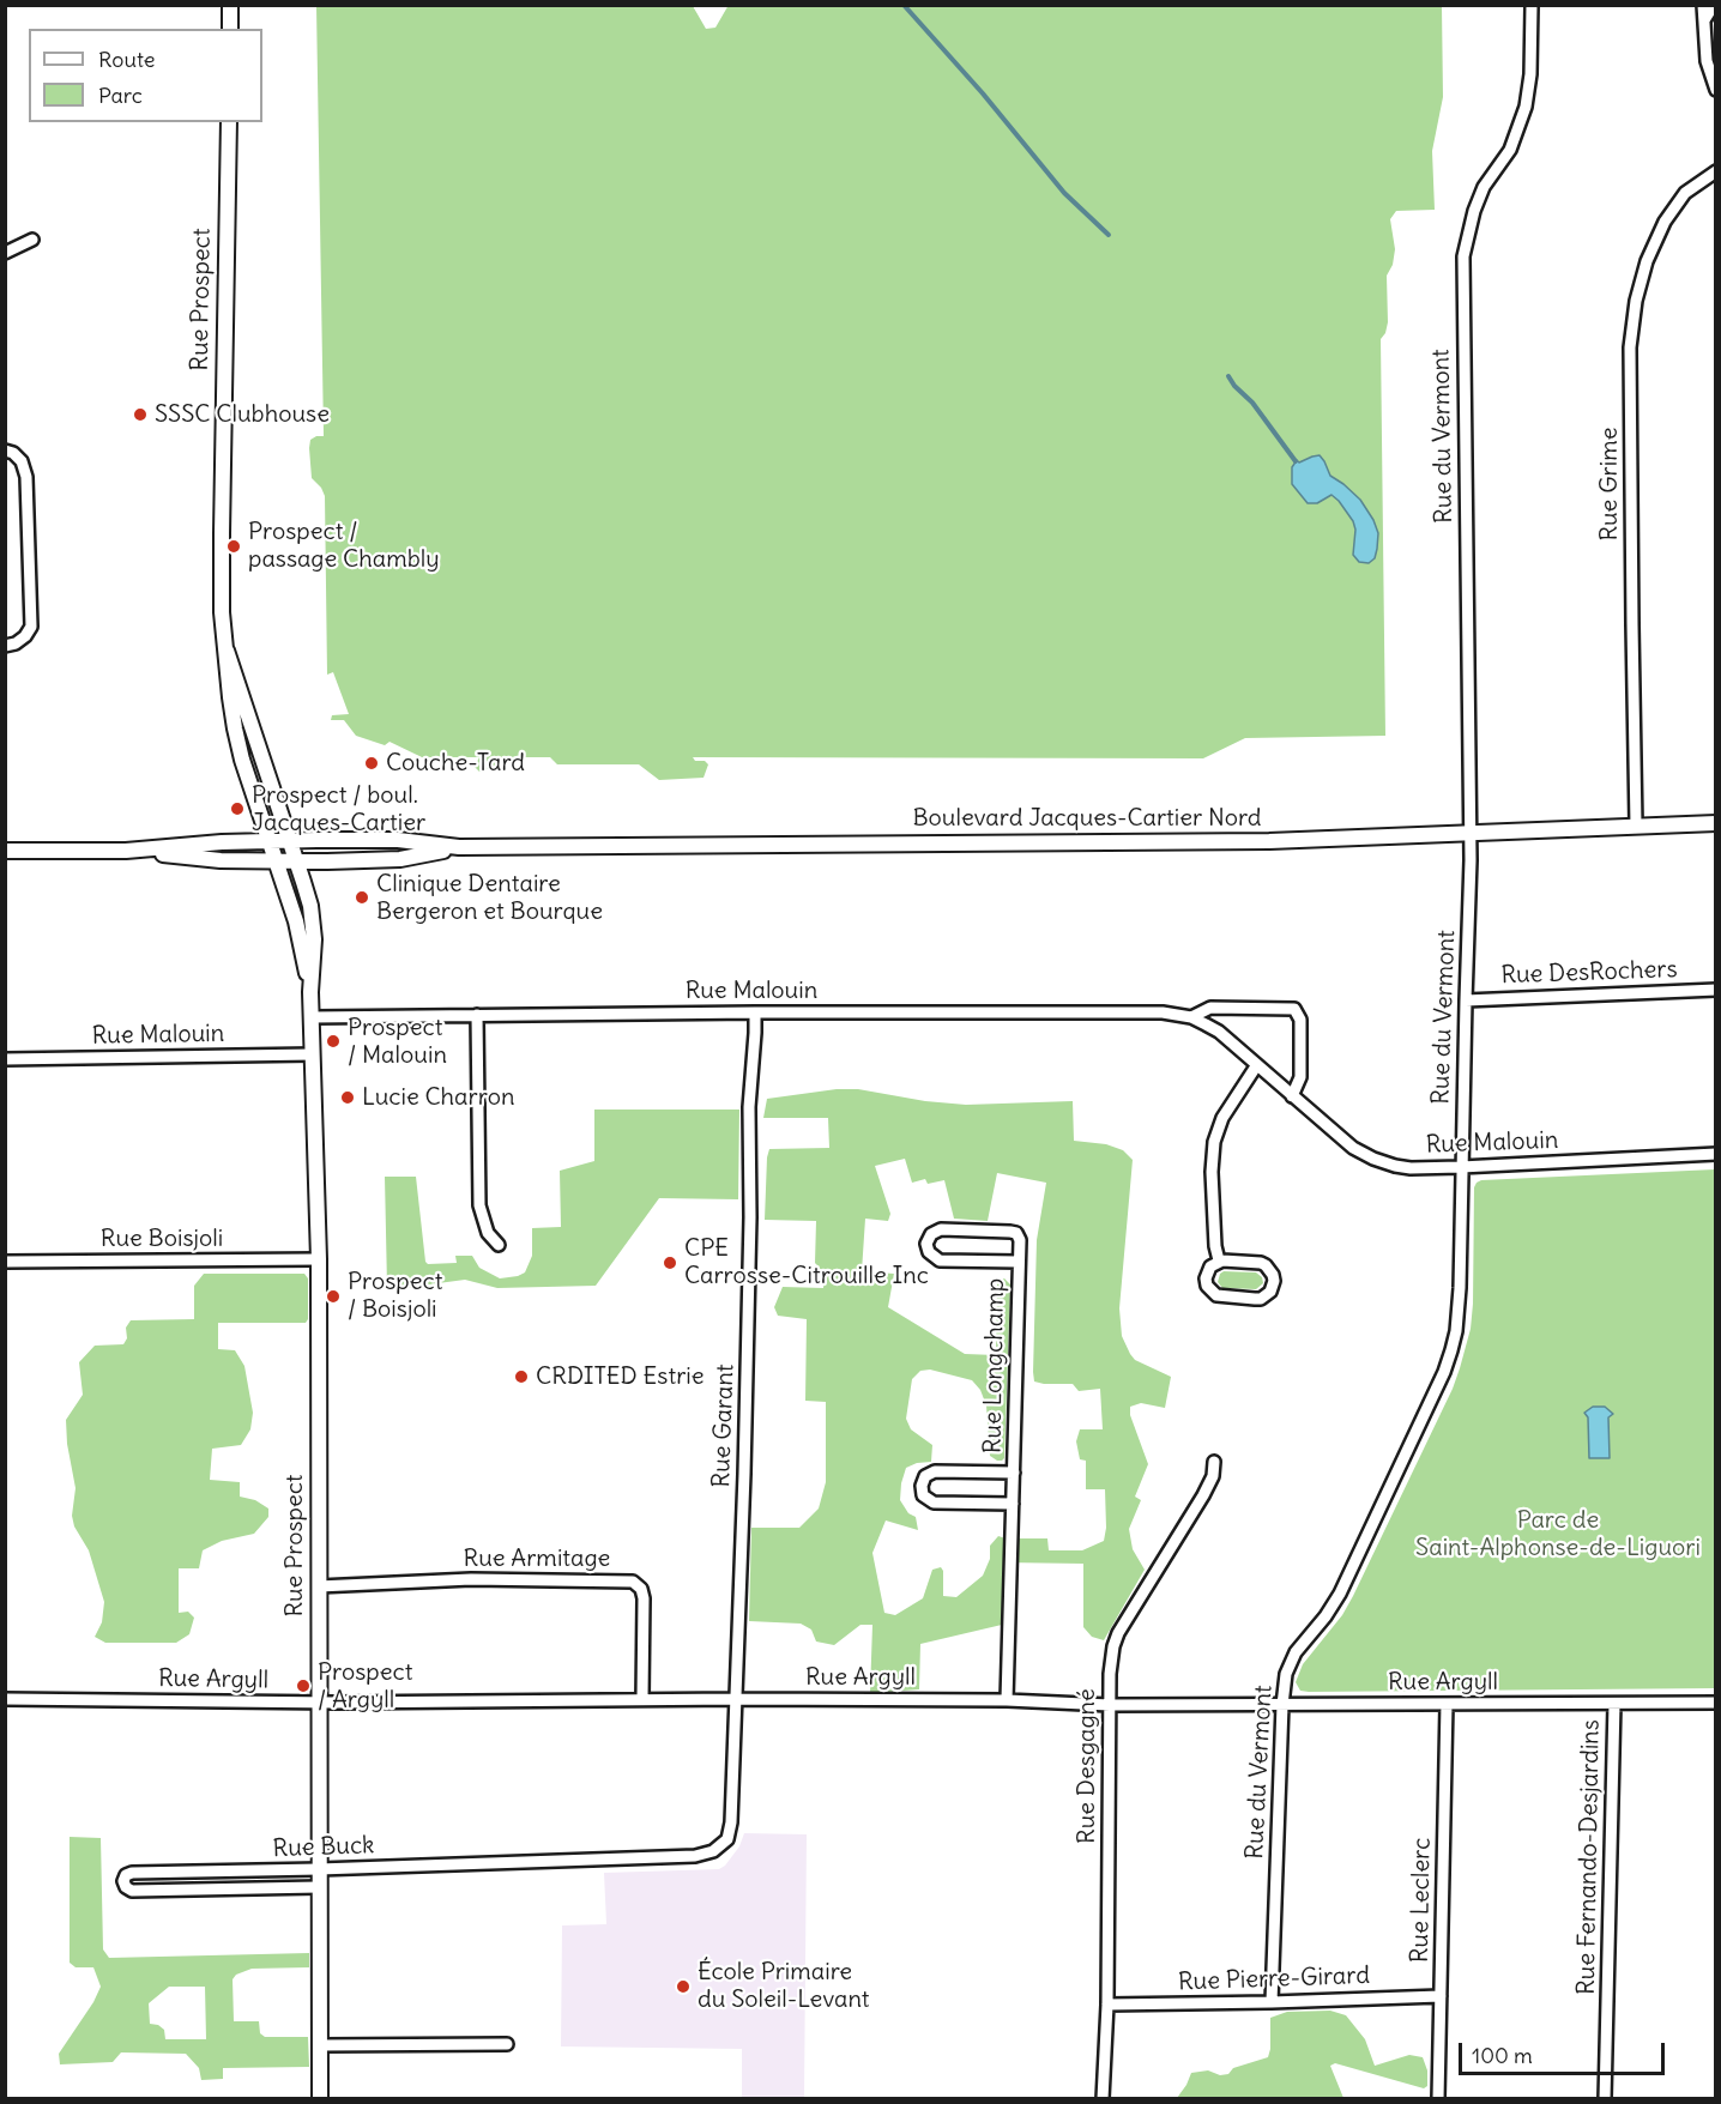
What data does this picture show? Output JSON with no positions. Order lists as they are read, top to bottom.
{
  "streets": {
    "street": [
      "Rue Prospect",
      "Rue du Vermont",
      "Rue Grime",
      "Boulevard Jacques-Cartier Nord",
      "Rue DesRochers",
      "Rue Malouin",
      "Rue Boisjoli",
      "Rue Longchamp",
      "Rue Garant",
      "Rue Armitage",
      "Rue Argyll",
      "Rue Desgagné",
      "Rue Buck",
      "Rue Fernando-Desjardins",
      "Rue Leclerc",
      "Rue Pierre-Girard"
    ]
  },
  "crossings": [
    ["Rue Prospect", "Boulevard Jacques-Cartier Nord"],
    ["Rue Prospect", "Rue Malouin"],
    ["Rue Prospect", "Rue Boisjoli"],
    ["Rue Prospect", "Rue Armitage"],
    ["Rue Prospect", "Rue Argyll"],
    ["Rue Prospect", "Rue Buck"],
    ["Rue du Vermont", "Boulevard Jacques-Cartier Nord"],
    ["Rue du Vermont", "Rue DesRochers"],
    ["Rue du Vermont", "Rue Malouin"],
    ["Rue du Vermont", "Rue Argyll"],
    ["Rue du Vermont", "Rue Pierre-Girard"],
    ["Rue Grime", "Boulevard Jacques-Cartier Nord"],
    ["Rue Malouin", "Rue Garant"],
    ["Rue Longchamp", "Rue Argyll"],
    ["Rue Garant", "Rue Argyll"],
    ["Rue Garant", "Rue Buck"],
    ["Rue Armitage", "Rue Argyll"],
    ["Rue Argyll", "Rue Desgagné"],
    ["Rue Argyll", "Rue Fernando-Desjardins"],
    ["Rue Argyll", "Rue Leclerc"],
    ["Rue Desgagné", "Rue Pierre-Girard"],
    ["Rue Leclerc", "Rue Pierre-Girard"]
  ],
  "parks": ["Parc de Saint-Alphonse-de-Liguori"],
  "places": [
    "SSSC Clubhouse",
    "Prospect / passage Chambly",
    "Couche-Tard",
    "Prospect / boul. Jacques-Cartier",
    "Clinique Dentaire Bergeron et Bourque",
    "Prospect / Malouin",
    "Lucie Charron",
    "CPE Carrosse-Citrouille Inc",
    "Prospect / Boisjoli",
    "CRDITED Estrie",
    "Prospect / Argyll",
    "École Primaire du Soleil-Levant"
  ],
  "legend": ["Route", "Parc"],
  "scale_bar": "100 m"
}
